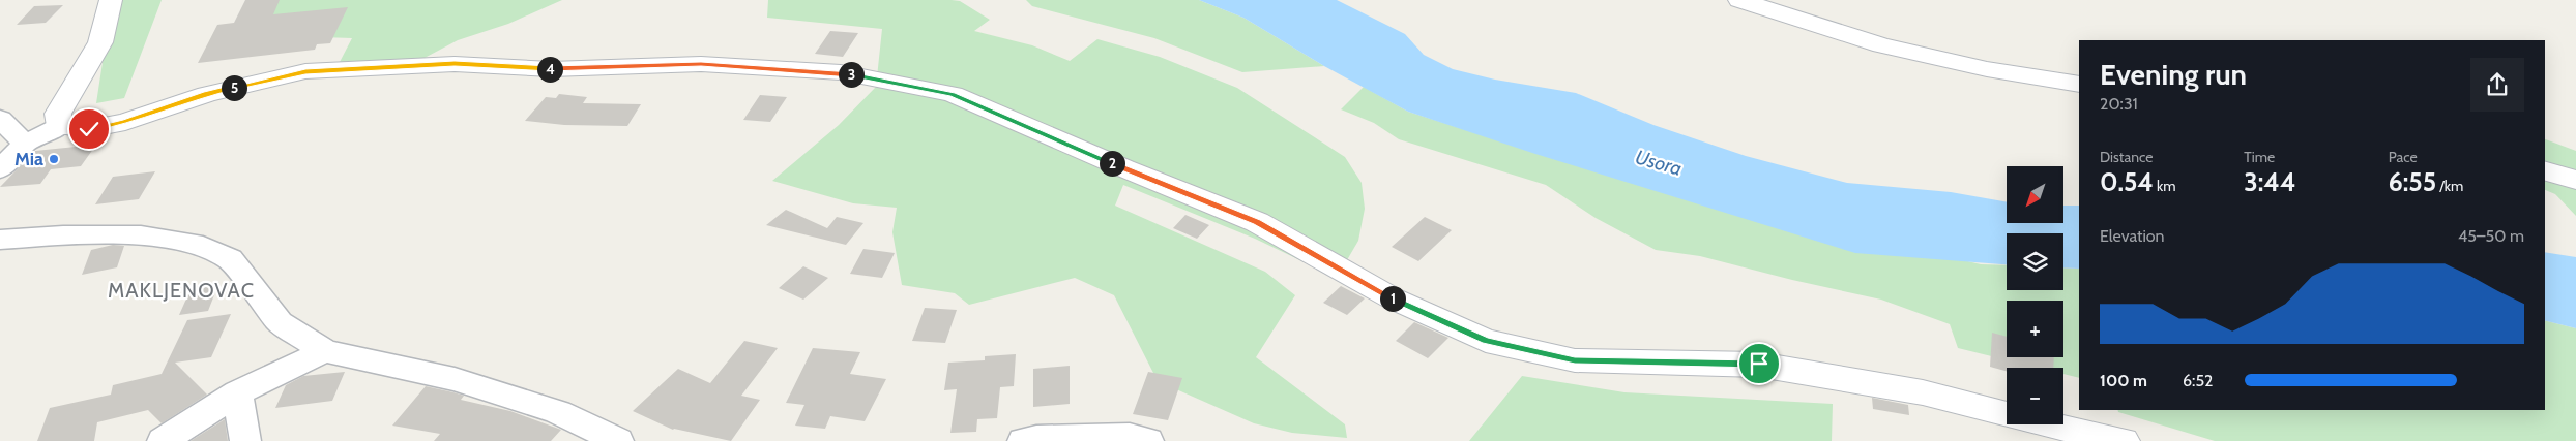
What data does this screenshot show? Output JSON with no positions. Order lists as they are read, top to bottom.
{
  "districts": ["MAKLJENOVAC"],
  "water": ["Usora"],
  "places": ["Mia"],
  "north": "bottom left",
  "page": {
    "heading": ["Evening run", "20:31"],
    "pins": [
      "4",
      "3",
      "5",
      "2",
      "1"
    ],
    "stats": [
      ["Distance", "0.54 km"],
      ["Time", "3:44"],
      ["Pace", "6:55 /km"]
    ],
    "map_buttons": ["+", "−"],
    "chart": ["Elevation", "45–50 m"],
    "list": [
      {
        "name": "100 m",
        "note": "6:52"
      }
    ]
  }
}
